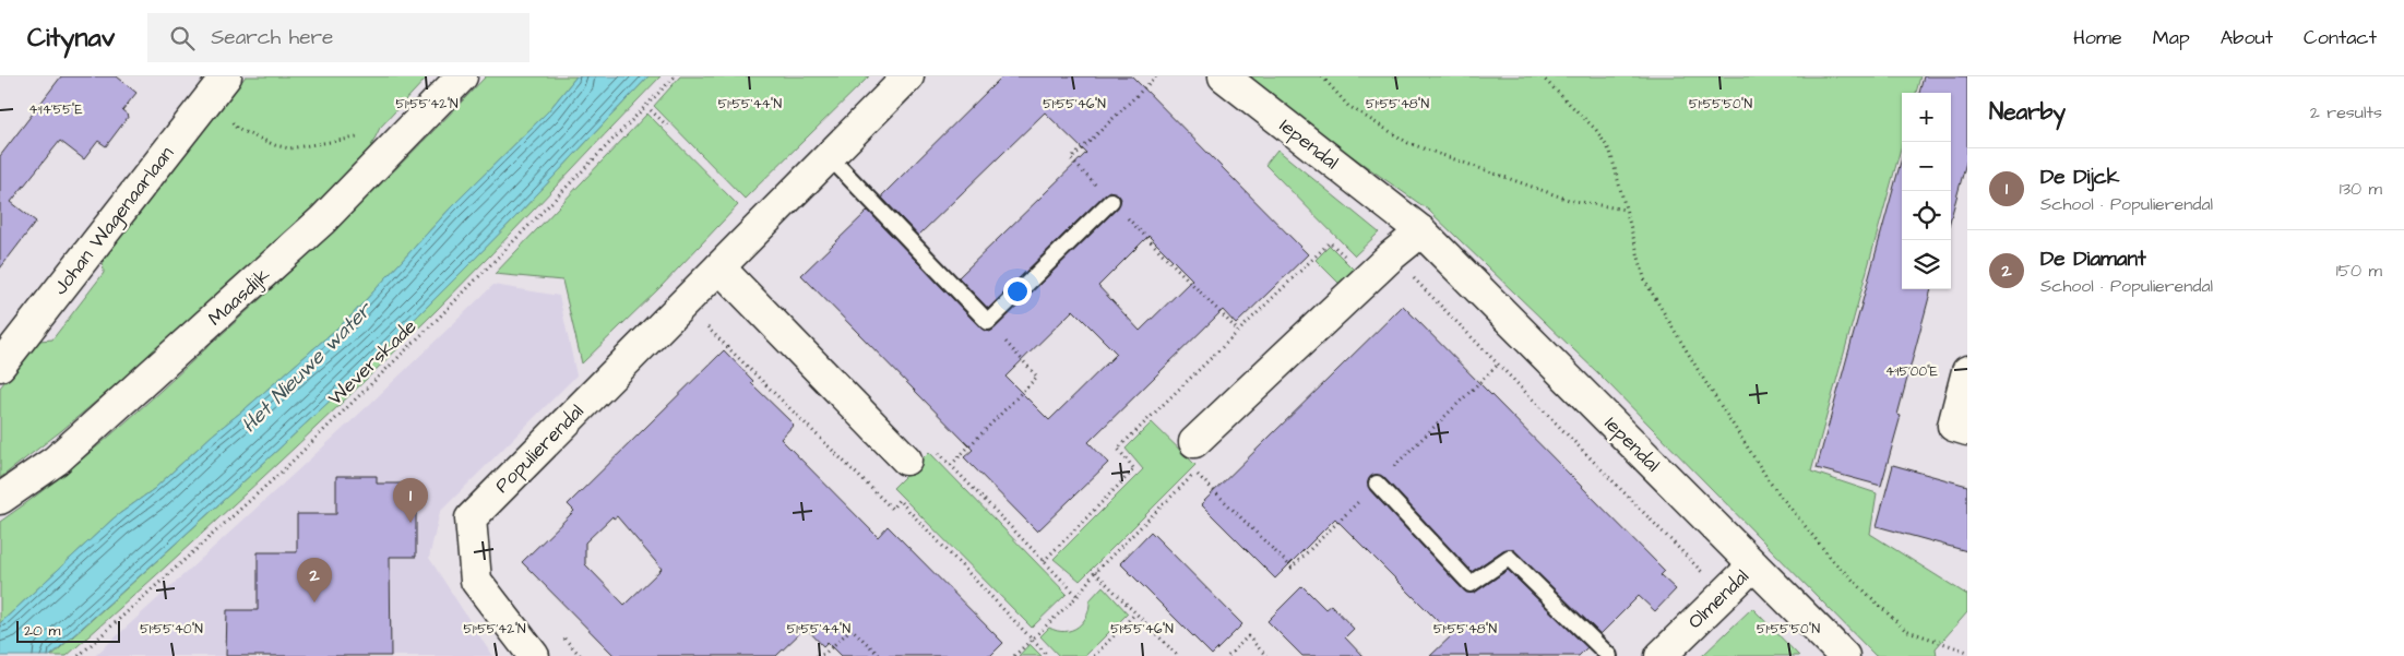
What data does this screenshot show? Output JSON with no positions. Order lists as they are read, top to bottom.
{
  "streets": {
    "street": [
      "Iependal",
      "Johan Wagenaarlaan",
      "Maasdijk",
      "Populierendal",
      "Olmendal"
    ],
    "path": ["Weverskade"]
  },
  "crossings": [
    ["Iependal", "Olmendal"]
  ],
  "water": ["Het Nieuwe water"],
  "scale_bar": "20 m",
  "page": {
    "header": "Citynav",
    "search": "Search here",
    "nav": [
      "Home",
      "Map",
      "About",
      "Contact"
    ],
    "heading": ["Nearby", "2 results"],
    "map_buttons": ["+", "−"],
    "list": [
      {
        "mark": "1",
        "name": "De Dijck",
        "note": "School · Populierendal",
        "value": "130 m"
      },
      {
        "mark": "2",
        "name": "De Diamant",
        "note": "School · Populierendal",
        "value": "150 m"
      }
    ],
    "pins": ["1", "2"],
    "scale": "20 m"
  },
  "coordinates": [
    "51°55'42\"N",
    "51°55'44\"N",
    "51°55'46\"N",
    "51°55'48\"N",
    "51°55'50\"N",
    "4°14'55\"E",
    "4°15'00\"E",
    "51°55'40\"N"
  ]
}
